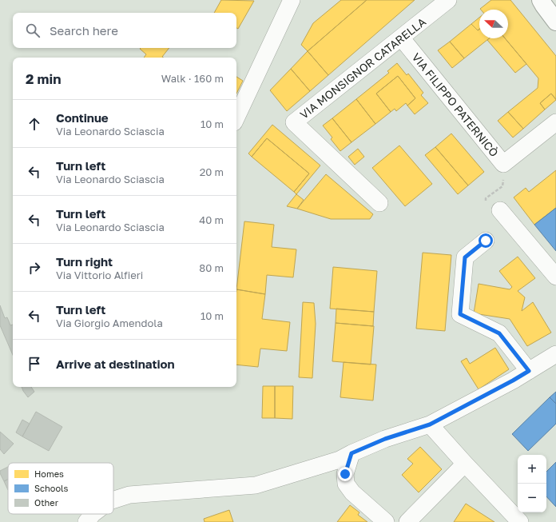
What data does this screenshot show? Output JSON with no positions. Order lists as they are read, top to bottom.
{
  "streets": {
    "street": ["VIA MONSIGNOR CATARELLA", "VIA FILIPPO PATERNICÒ"]
  },
  "crossings": [
    ["VIA MONSIGNOR CATARELLA", "VIA FILIPPO PATERNICÒ"]
  ],
  "legend": ["Homes", "Schools", "Other"],
  "north": "left",
  "page": {
    "search": "Search here",
    "heading": ["2 min", "Walk · 160 m"],
    "list": [
      ["Continue", "Via Leonardo Sciascia", "10 m"],
      ["Turn left", "Via Leonardo Sciascia", "20 m"],
      ["Turn left", "Via Leonardo Sciascia", "40 m"],
      ["Turn right", "Via Vittorio Alfieri", "80 m"],
      ["Turn left", "Via Giorgio Amendola", "10 m"],
      "Arrive at destination"
    ],
    "map_buttons": ["+", "−"]
  }
}
